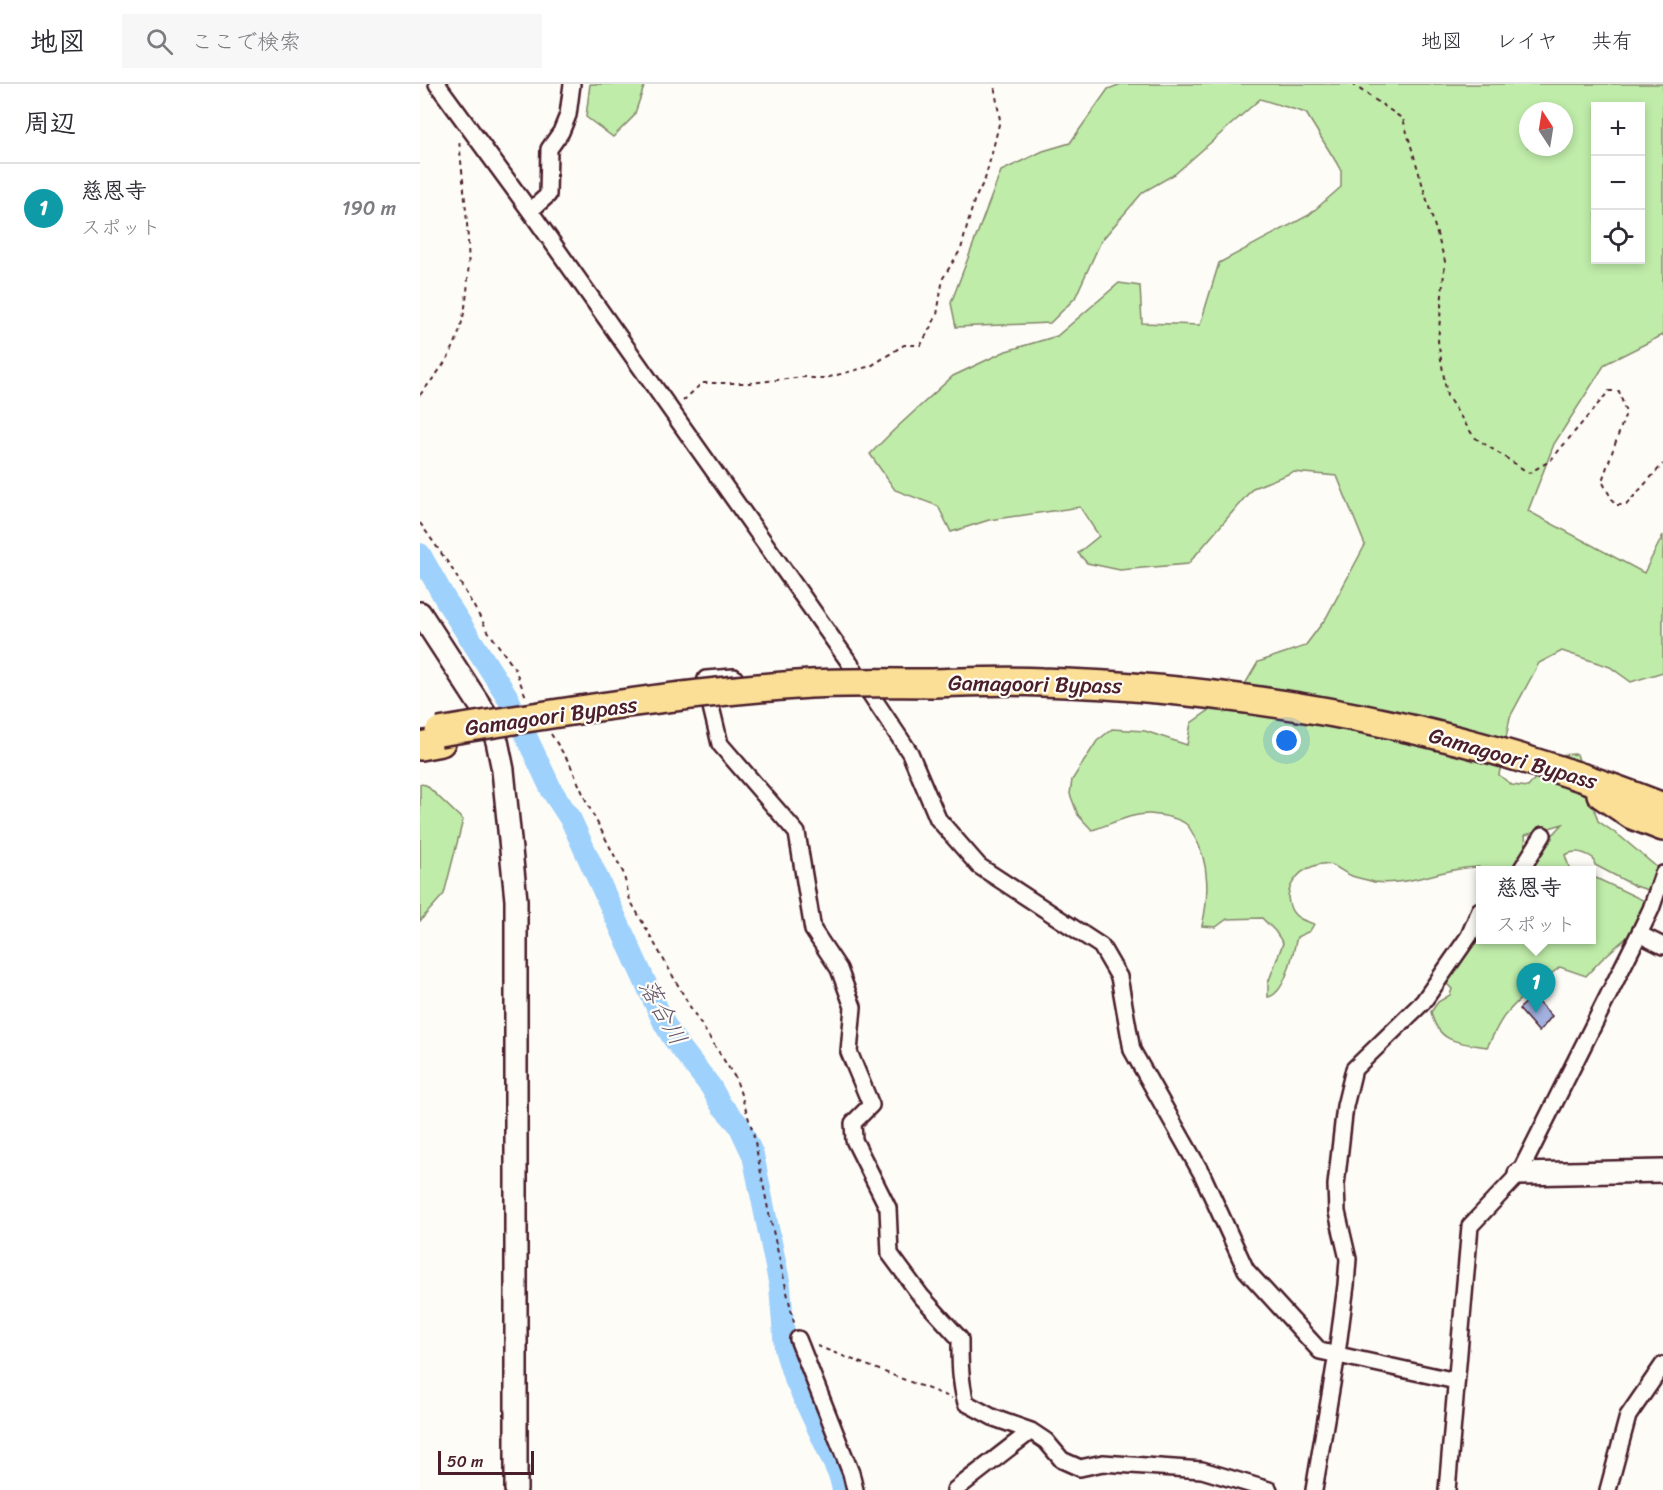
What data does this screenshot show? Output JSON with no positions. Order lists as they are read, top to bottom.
{
  "streets": {
    "highway": ["Gamagoori Bypass"]
  },
  "water": ["落合川"],
  "scale_bar": "50 m",
  "north": "top",
  "page": {
    "header": "地図",
    "search": "ここで検索",
    "nav": ["地図", "レイヤ", "共有"],
    "heading": "周辺",
    "map_buttons": ["+", "−"],
    "list": [
      {
        "mark": "1",
        "name": "慈恩寺",
        "note": "スポット",
        "value": "190 m"
      }
    ],
    "popup": ["慈恩寺", "スポット"],
    "pins": "1",
    "scale": "50 m"
  }
}
